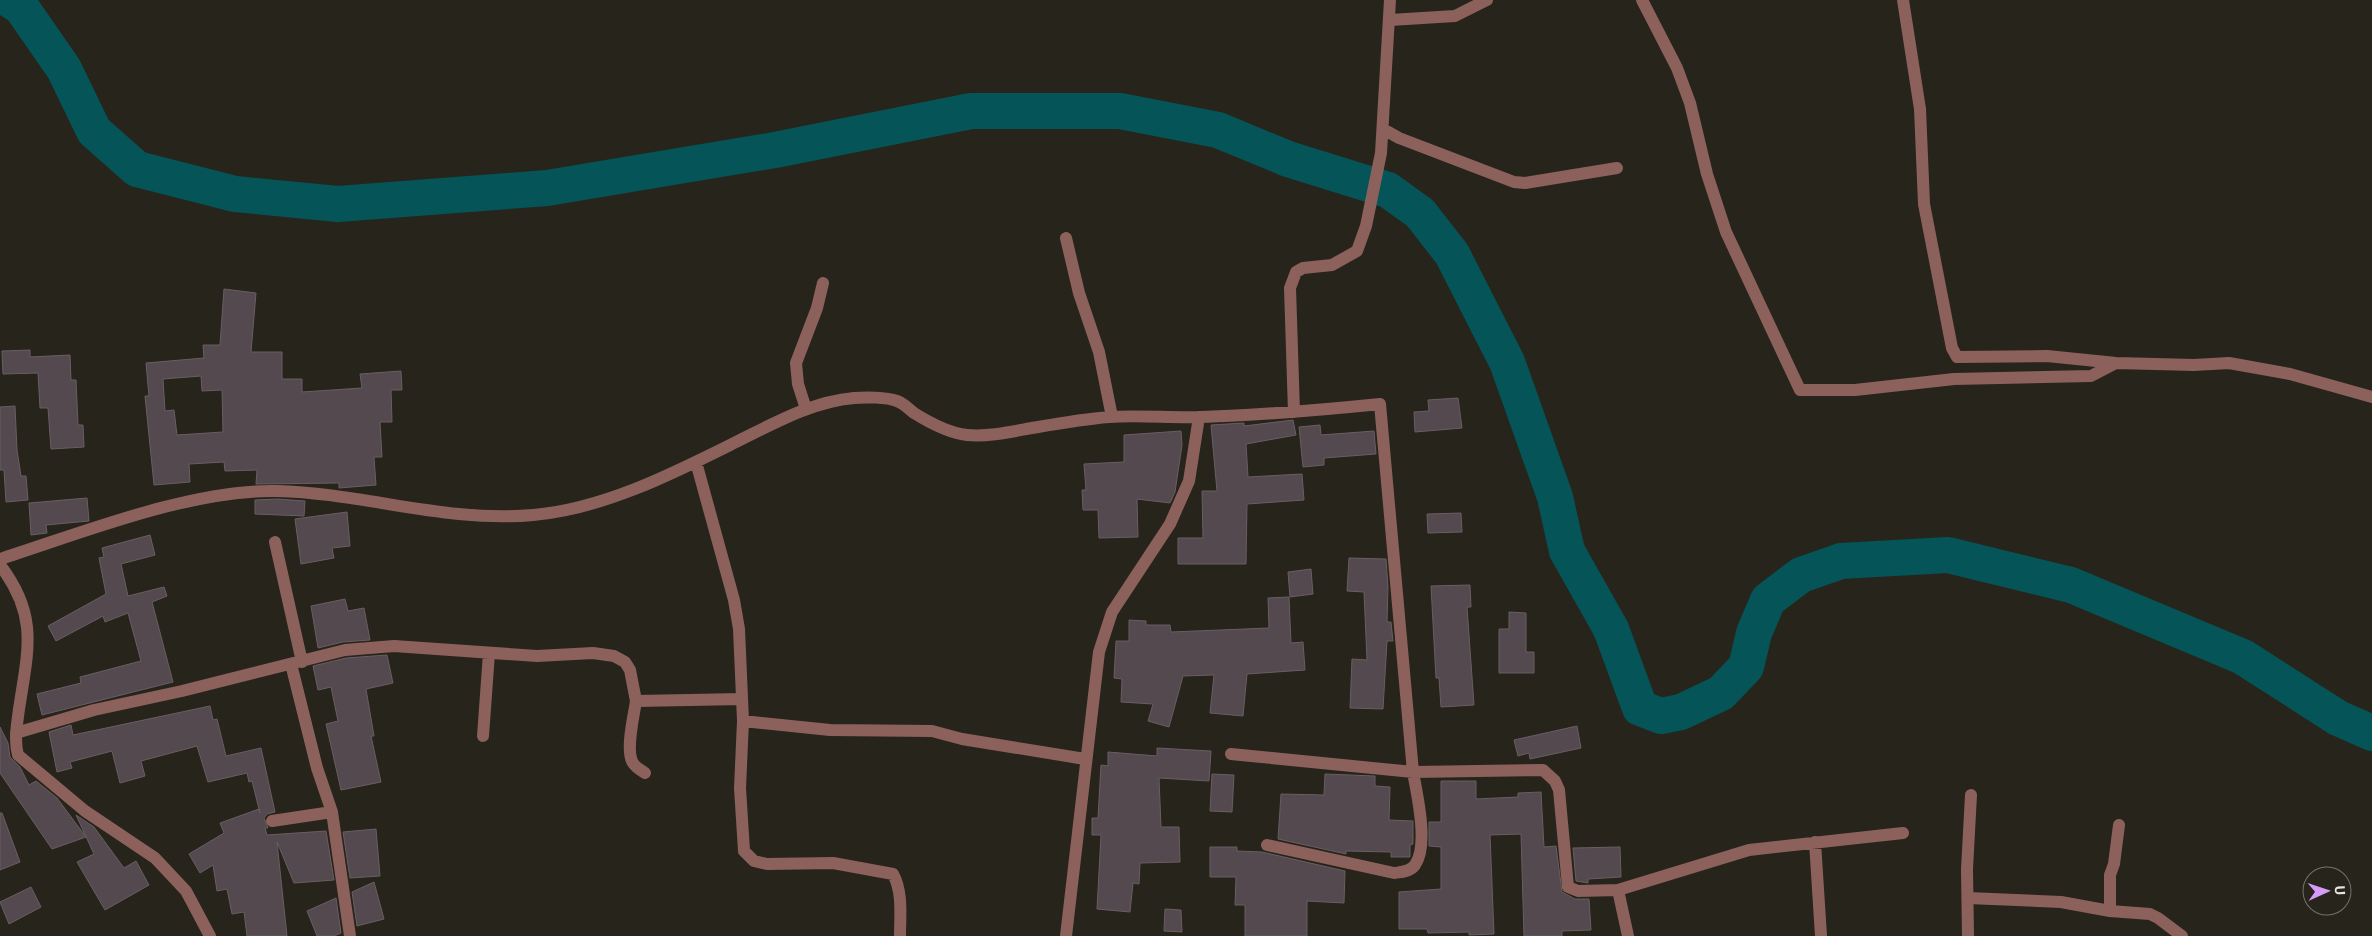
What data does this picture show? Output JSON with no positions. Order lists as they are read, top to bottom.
{
  "north": "right"
}
